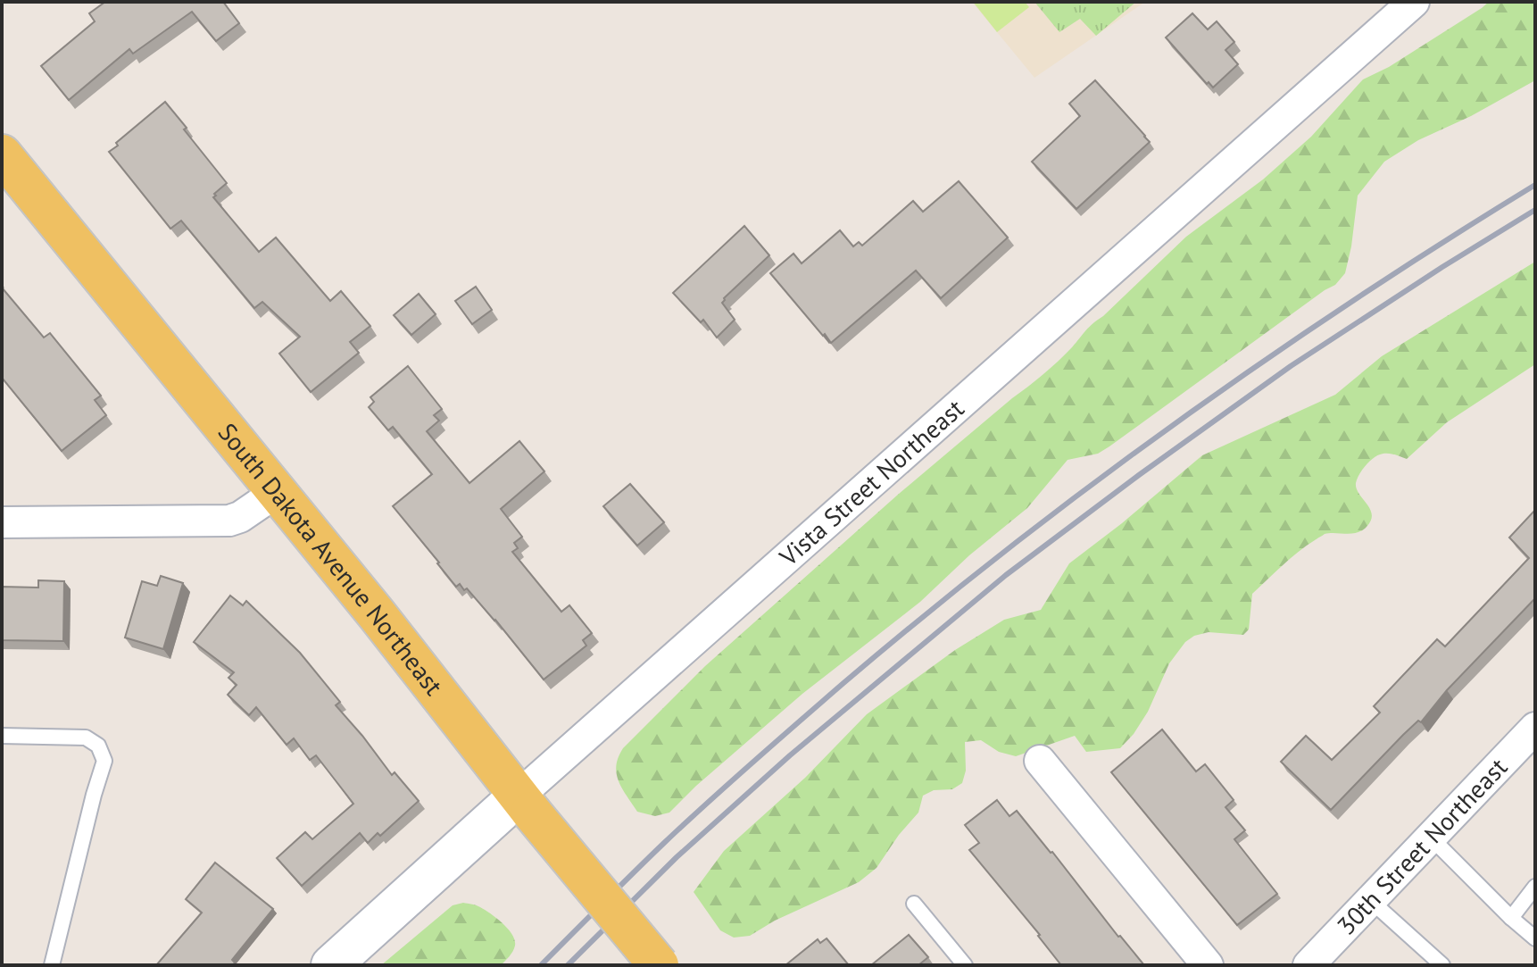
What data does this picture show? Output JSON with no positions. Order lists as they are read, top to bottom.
{
  "streets": {
    "main road": ["South Dakota Avenue Northeast"],
    "street": ["Vista Street Northeast", "30th Street Northeast"]
  },
  "crossings": [
    ["Vista Street Northeast", "South Dakota Avenue Northeast"]
  ]
}
